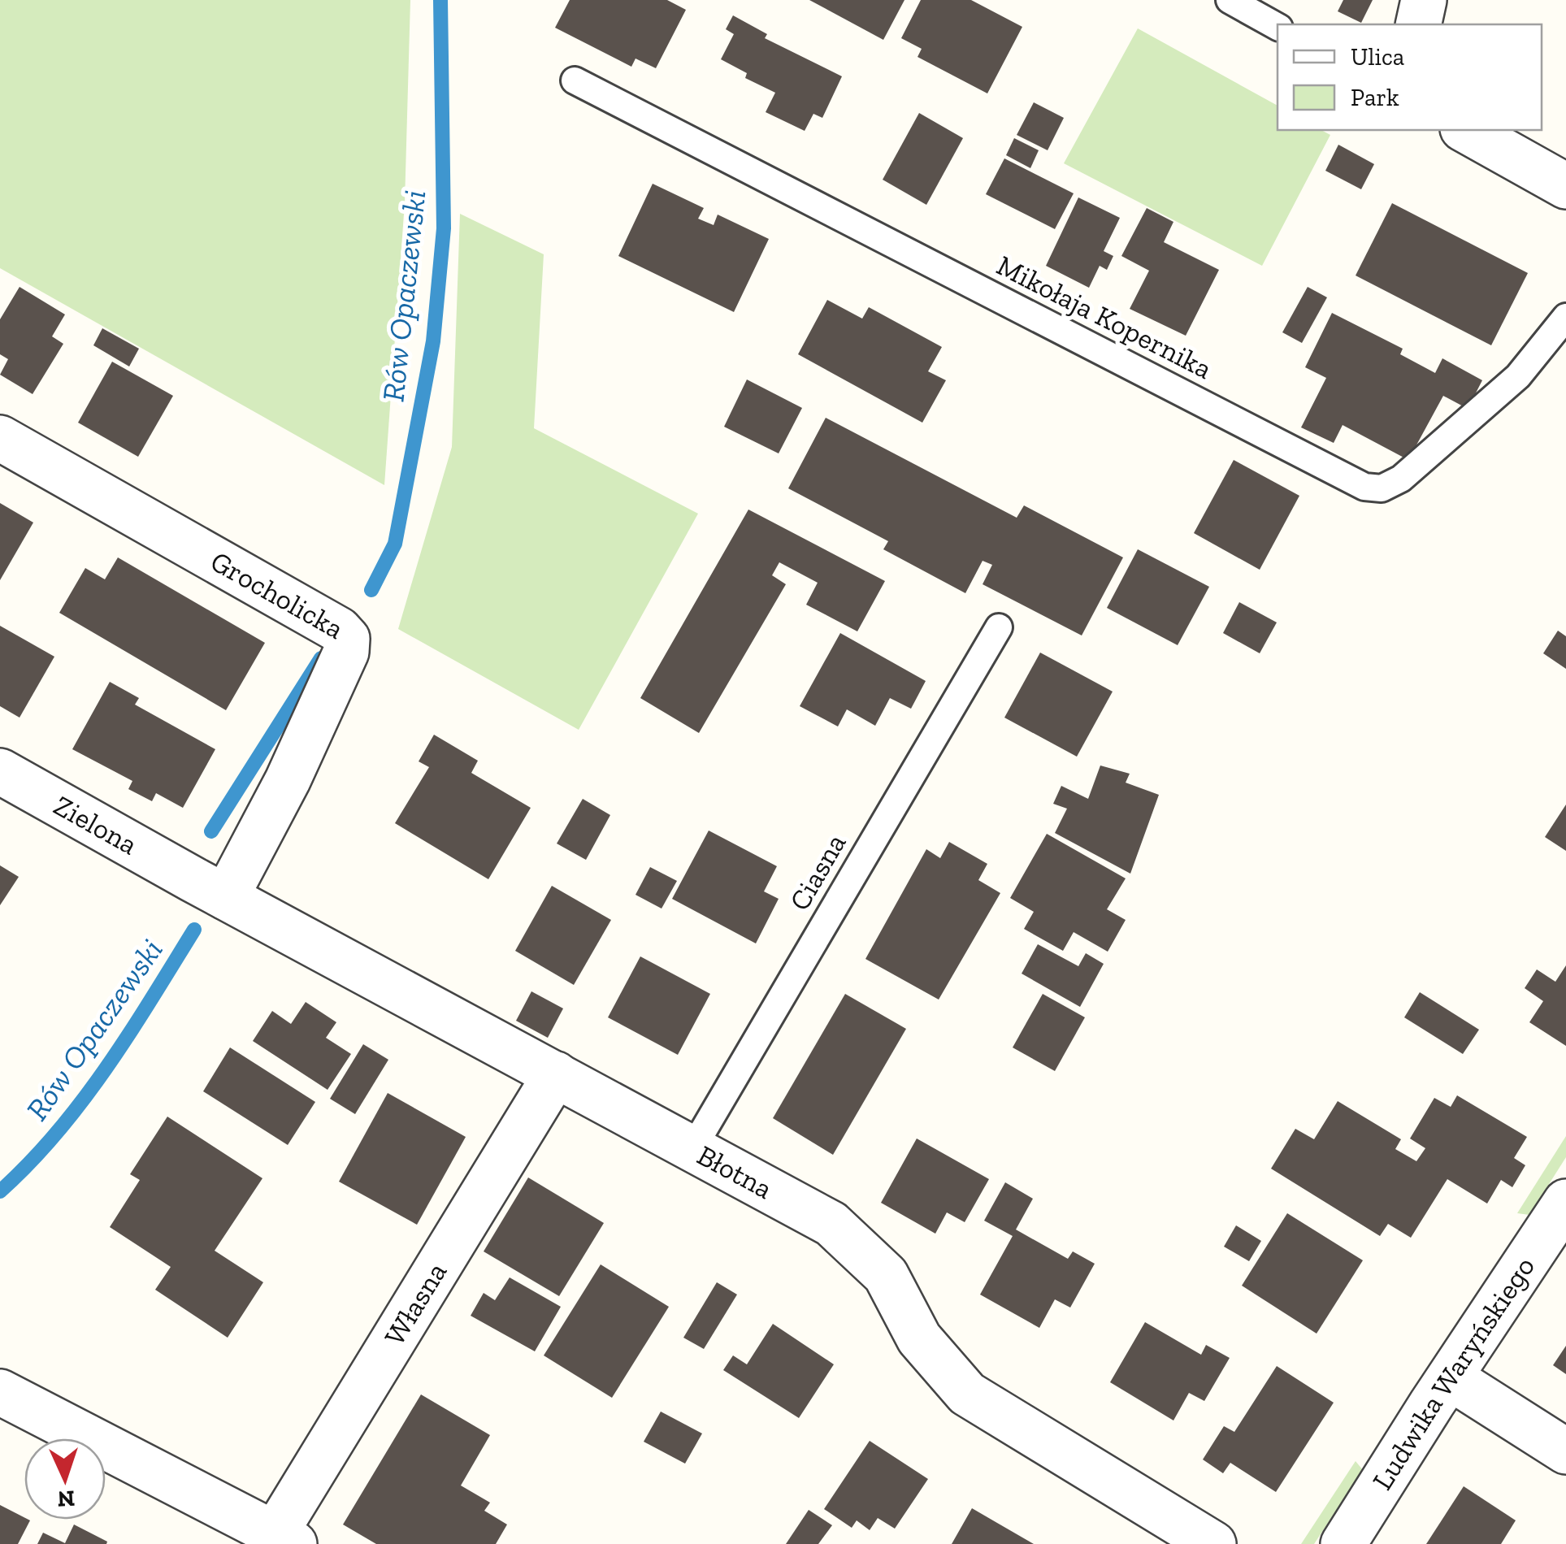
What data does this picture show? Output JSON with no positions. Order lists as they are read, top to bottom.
{
  "streets": {
    "street": [
      "Grocholicka",
      "Zielona",
      "Błotna",
      "Własna",
      "Ludwika Waryńskiego"
    ],
    "lane": ["Mikołaja Kopernika", "Ciasna"]
  },
  "crossings": [
    ["Grocholicka", "Zielona"],
    ["Grocholicka", "Błotna"],
    ["Zielona", "Błotna"],
    ["Ciasna", "Błotna"],
    ["Błotna", "Własna"]
  ],
  "water": ["Rów Opaczewski"],
  "legend": ["Ulica", "Park"],
  "north": "bottom"
}
